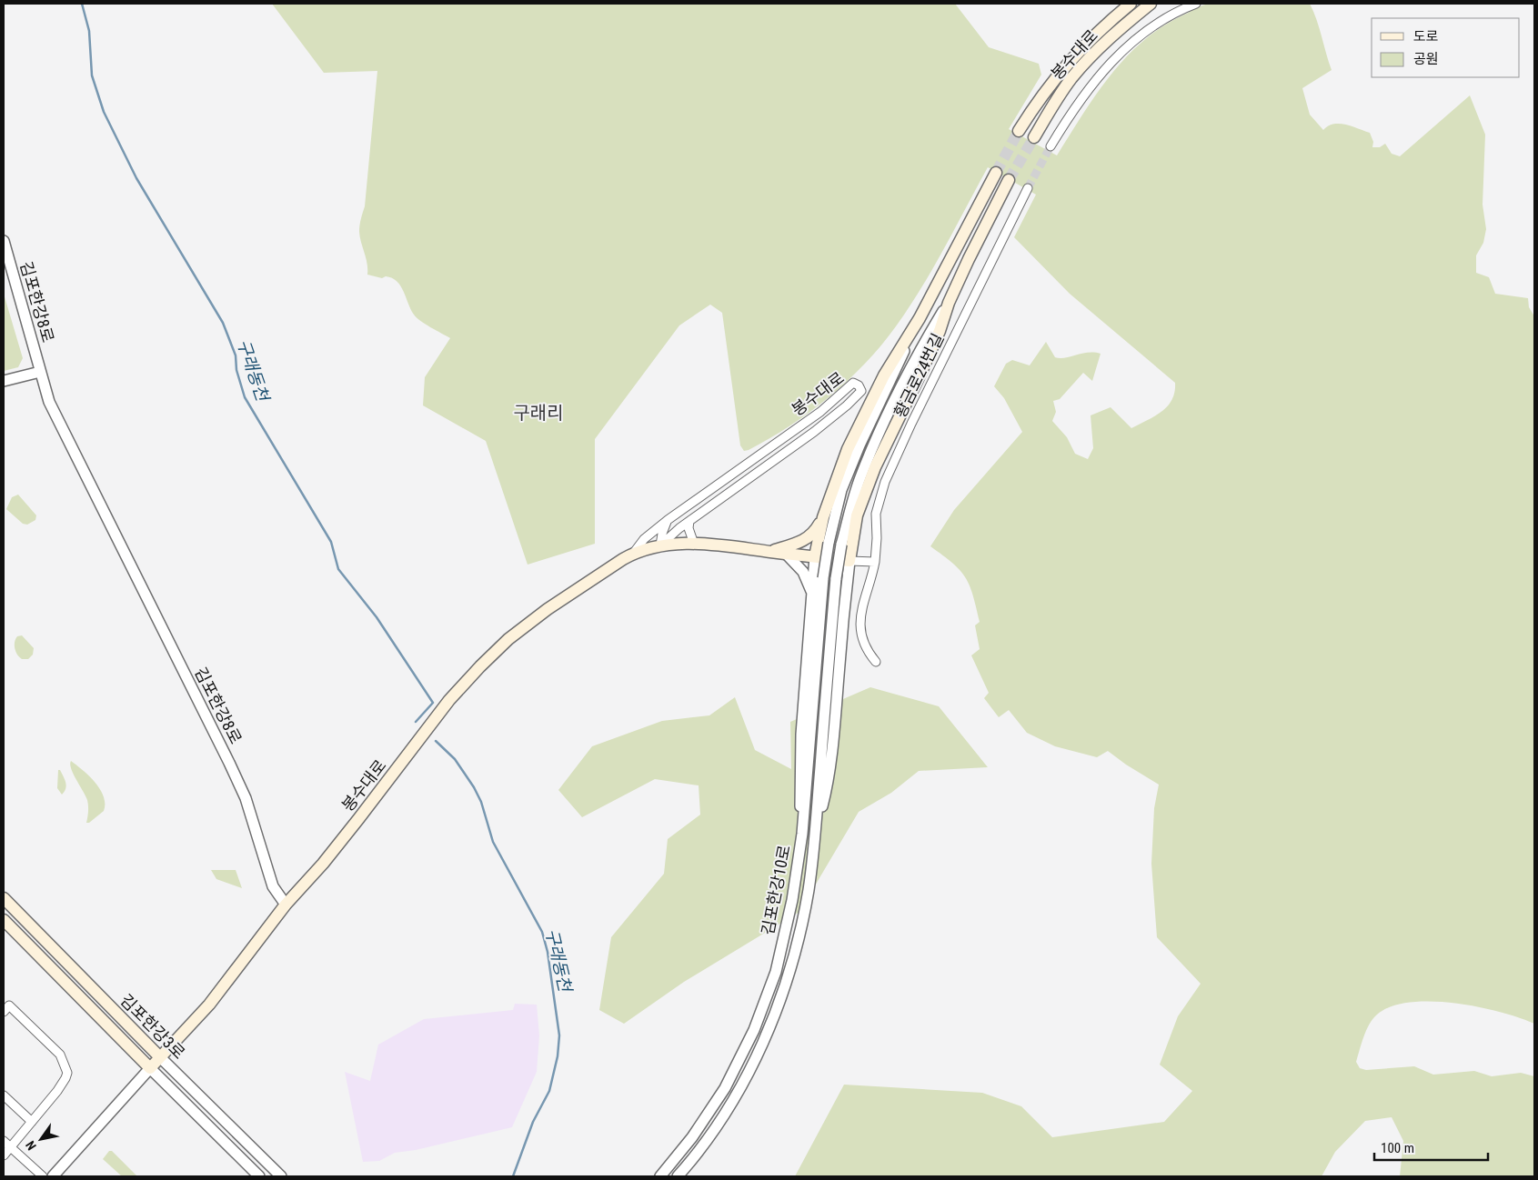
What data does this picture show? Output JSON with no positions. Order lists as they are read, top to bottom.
{
  "streets": {
    "main road": ["봉수대로", "김포한강3로"],
    "street": ["김포한강8로", "황금로24번길", "김포한강10로"]
  },
  "crossings": [
    ["봉수대로", "김포한강8로"],
    ["봉수대로", "김포한강3로"]
  ],
  "districts": ["구래리"],
  "water": ["구래동천"],
  "legend": ["도로", "공원"],
  "scale_bar": "100 m",
  "north": "bottom left"
}
